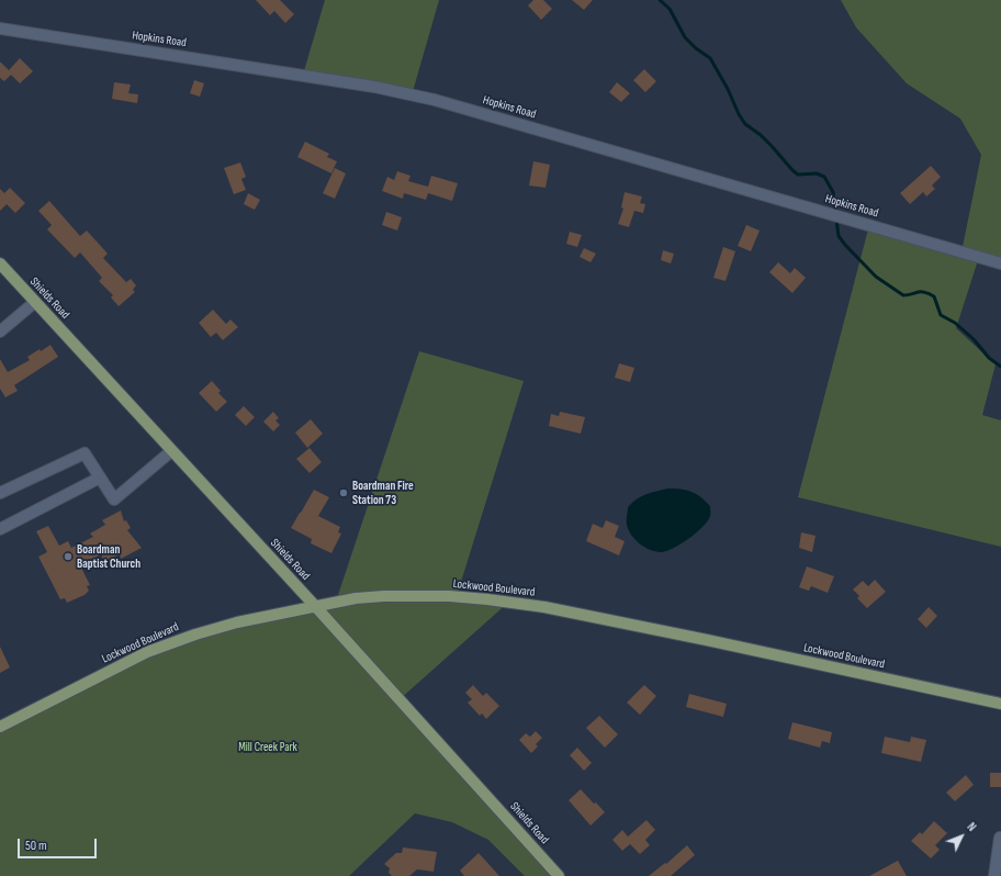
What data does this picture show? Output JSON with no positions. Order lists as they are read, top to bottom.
{
  "streets": {
    "main road": ["Shields Road", "Lockwood Boulevard"],
    "street": ["Hopkins Road"]
  },
  "crossings": [
    ["Shields Road", "Lockwood Boulevard"]
  ],
  "parks": ["Mill Creek Park"],
  "places": ["Boardman Fire Station 73", "Boardman Baptist Church"],
  "scale_bar": "50 m",
  "north": "top right"
}
